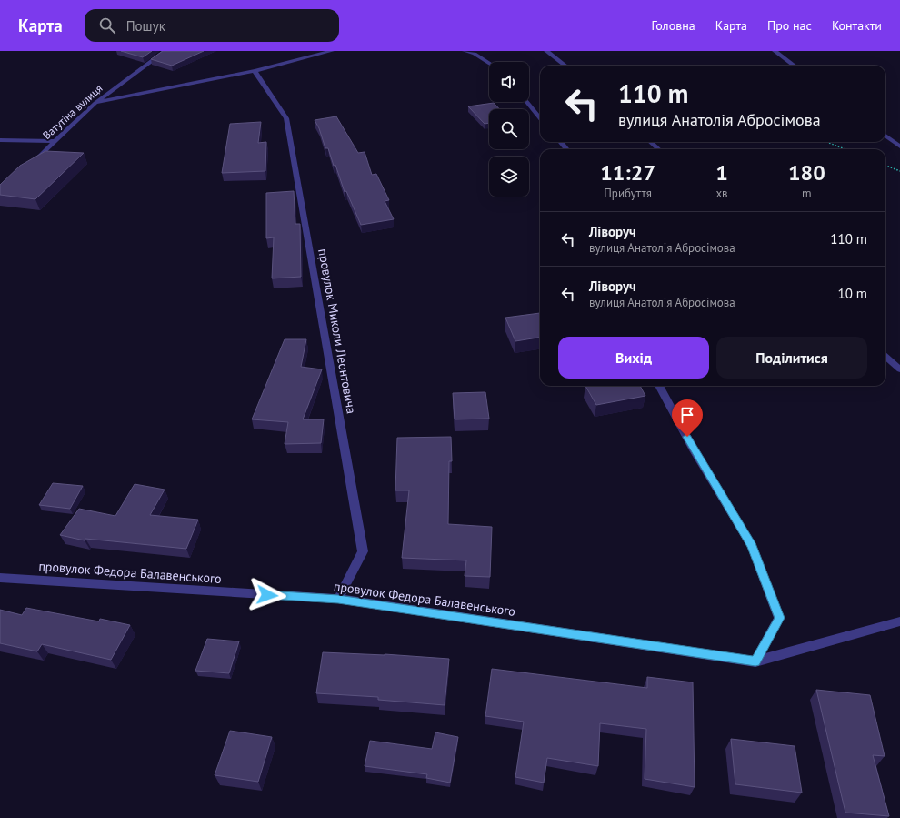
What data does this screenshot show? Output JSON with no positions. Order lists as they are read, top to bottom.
{
  "streets": {
    "street": ["Ватутіна вулиця", "провулок Миколи Леонтовича", "провулок Федора Балавенського"]
  },
  "crossings": [
    ["провулок Миколи Леонтовича", "провулок Федора Балавенського"]
  ],
  "page": {
    "header": "Карта",
    "search": "Пошук",
    "nav": [
      "Головна",
      "Карта",
      "Про нас",
      "Контакти"
    ],
    "turn": ["110 m", "вулиця Анатолія Абросімова"],
    "eta": [
      "11:27",
      "Прибуття",
      "1",
      "хв",
      "180",
      "m"
    ],
    "list": [
      {
        "name": "Ліворуч",
        "note": "вулиця Анатолія Абросімова",
        "value": "110 m"
      },
      {
        "name": "Ліворуч",
        "note": "вулиця Анатолія Абросімова",
        "value": "10 m"
      }
    ],
    "buttons": ["Вихід", "Поділитися"]
  }
}
